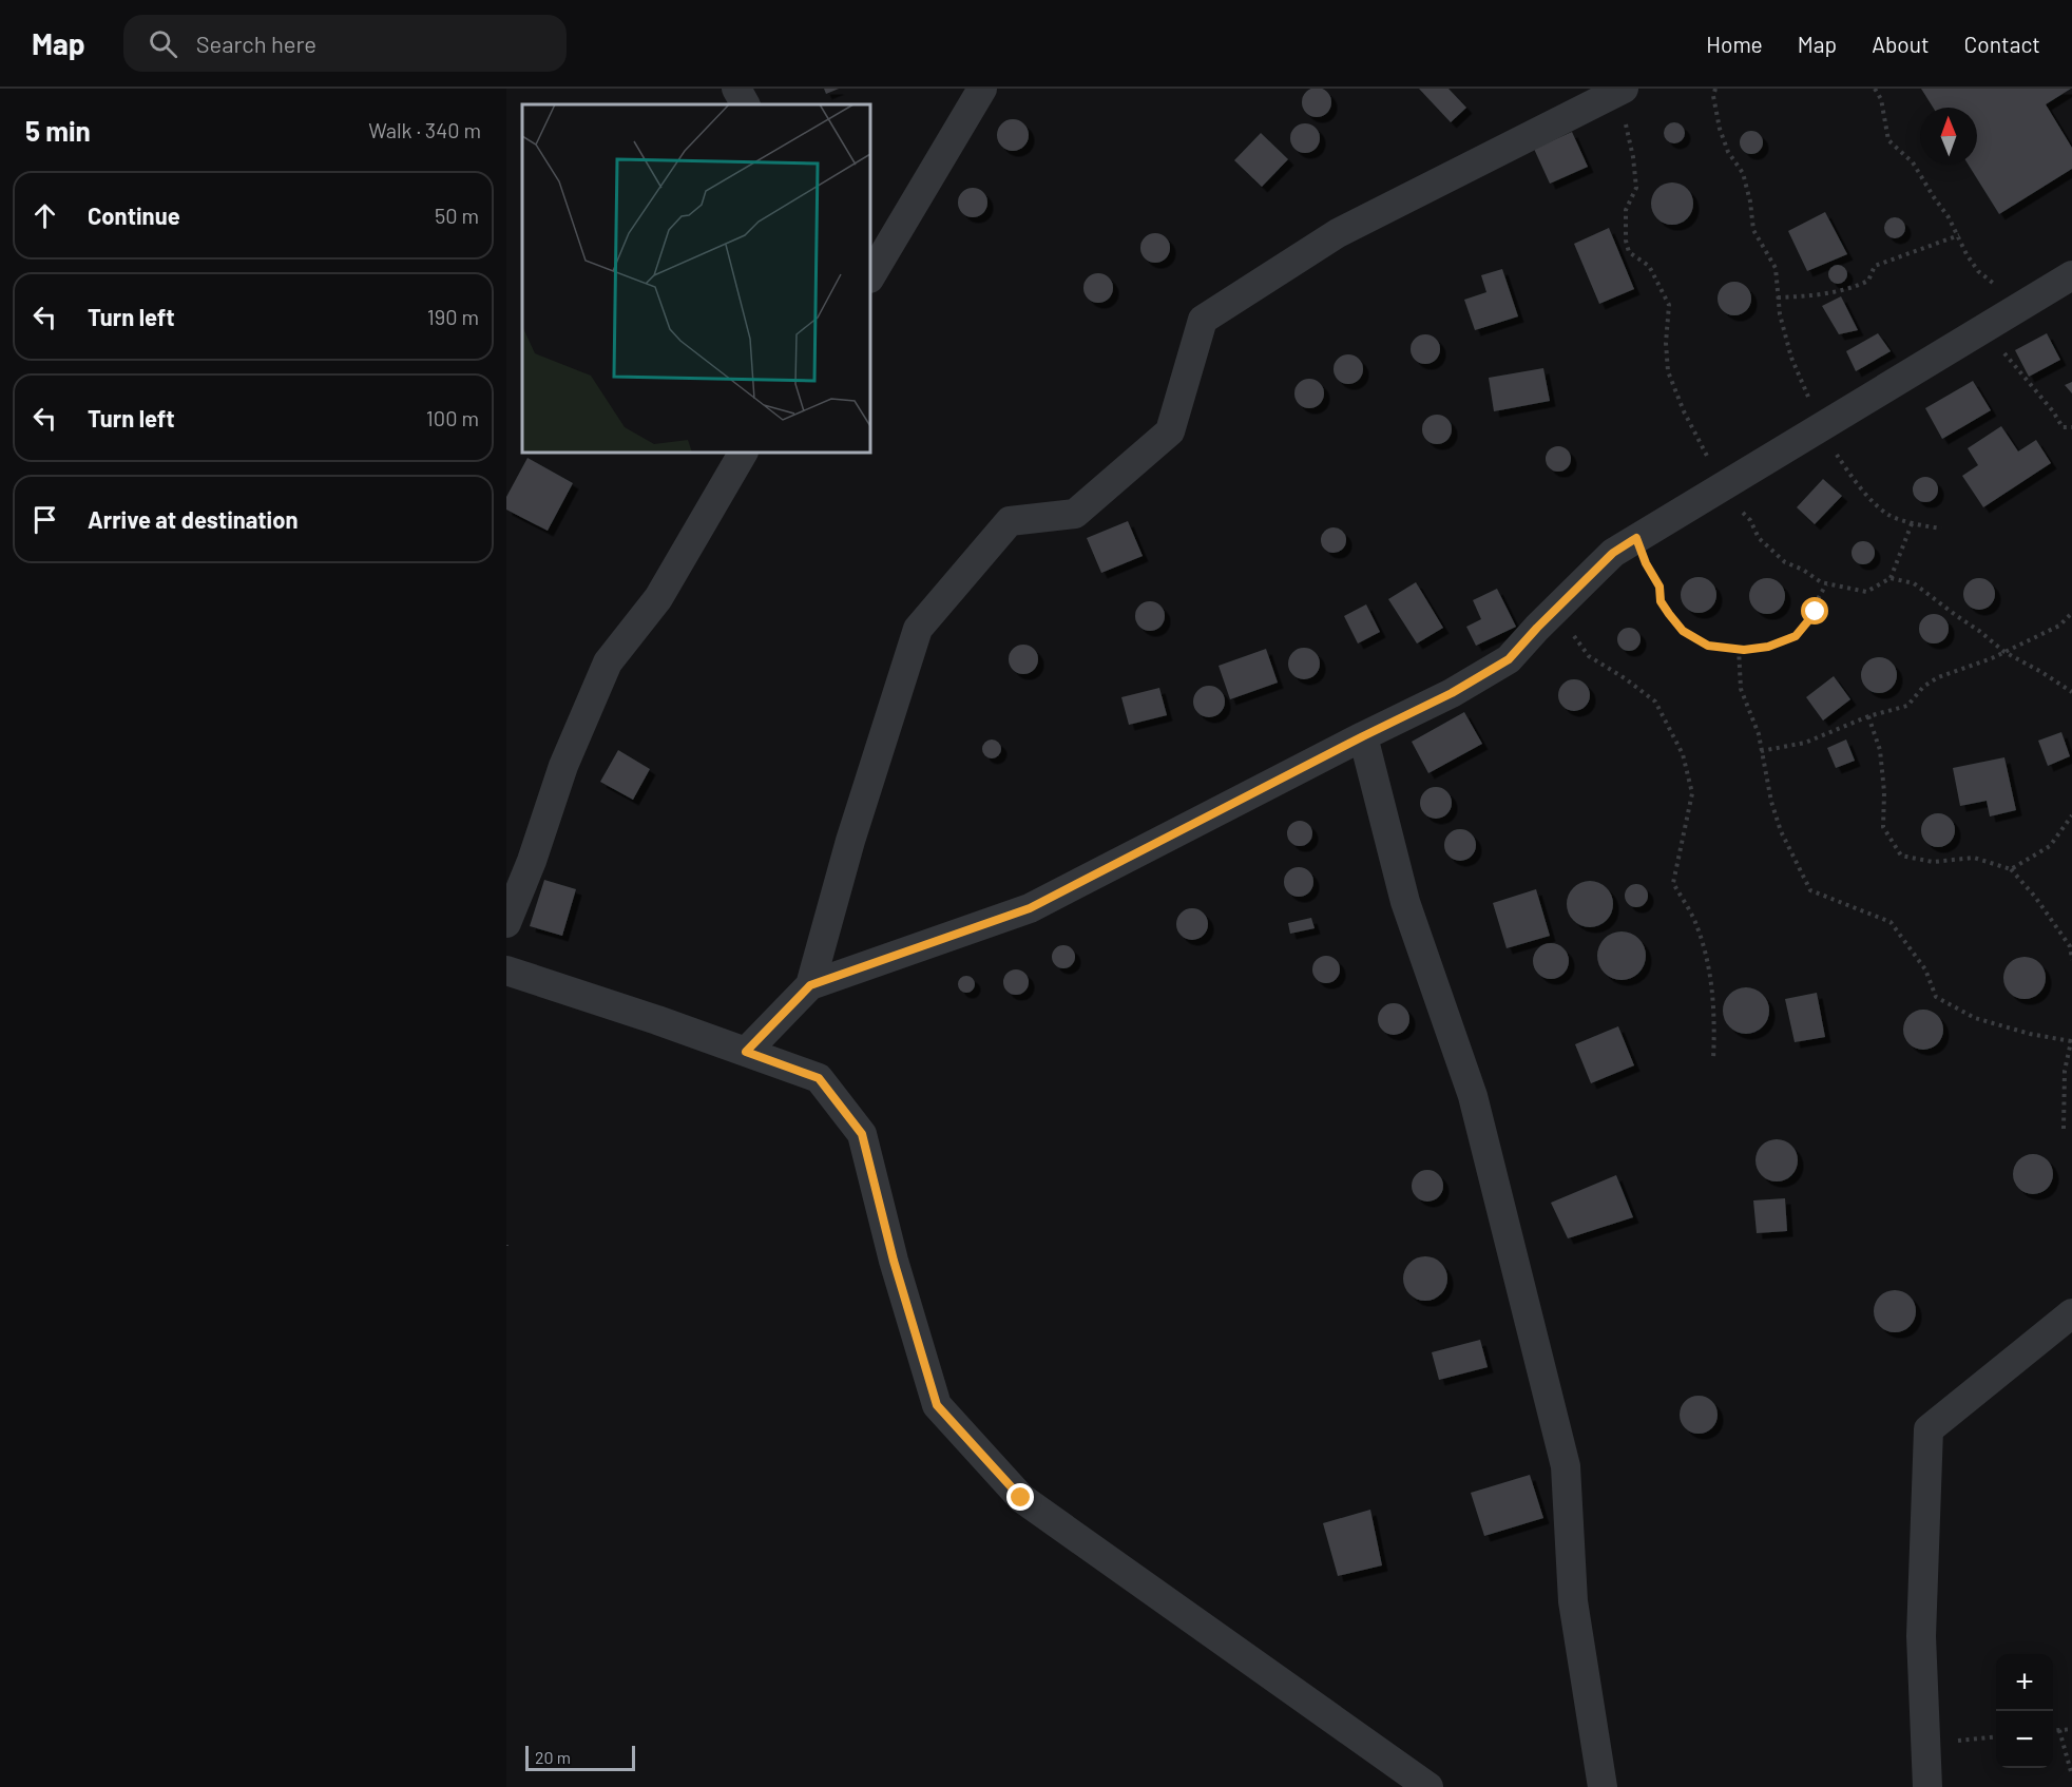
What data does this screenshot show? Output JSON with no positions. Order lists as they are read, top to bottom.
{
  "scale_bar": "20 m",
  "north": "top",
  "page": {
    "header": "Map",
    "search": "Search here",
    "nav": [
      "Home",
      "Map",
      "About",
      "Contact"
    ],
    "heading": ["5 min", "Walk · 340 m"],
    "list": [
      ["Continue", "50 m"],
      ["Turn left", "190 m"],
      ["Turn left", "100 m"],
      "Arrive at destination"
    ],
    "map_buttons": ["+", "−"],
    "scale": "20 m"
  }
}
